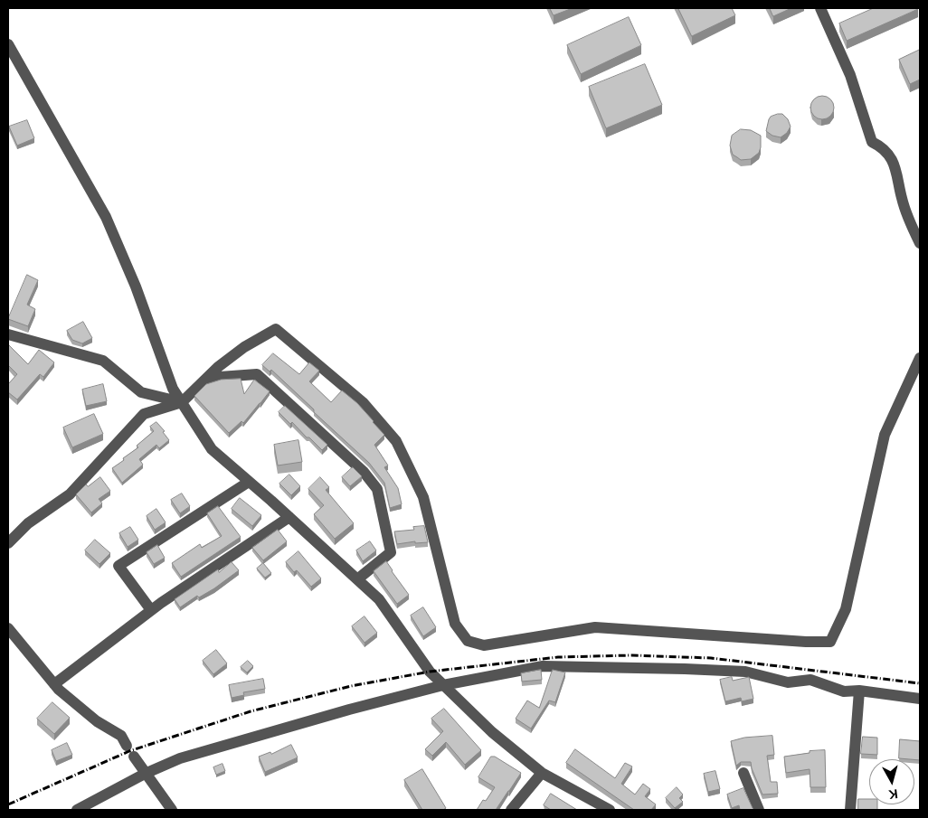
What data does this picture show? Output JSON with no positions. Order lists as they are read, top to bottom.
{
  "north": "bottom"
}
